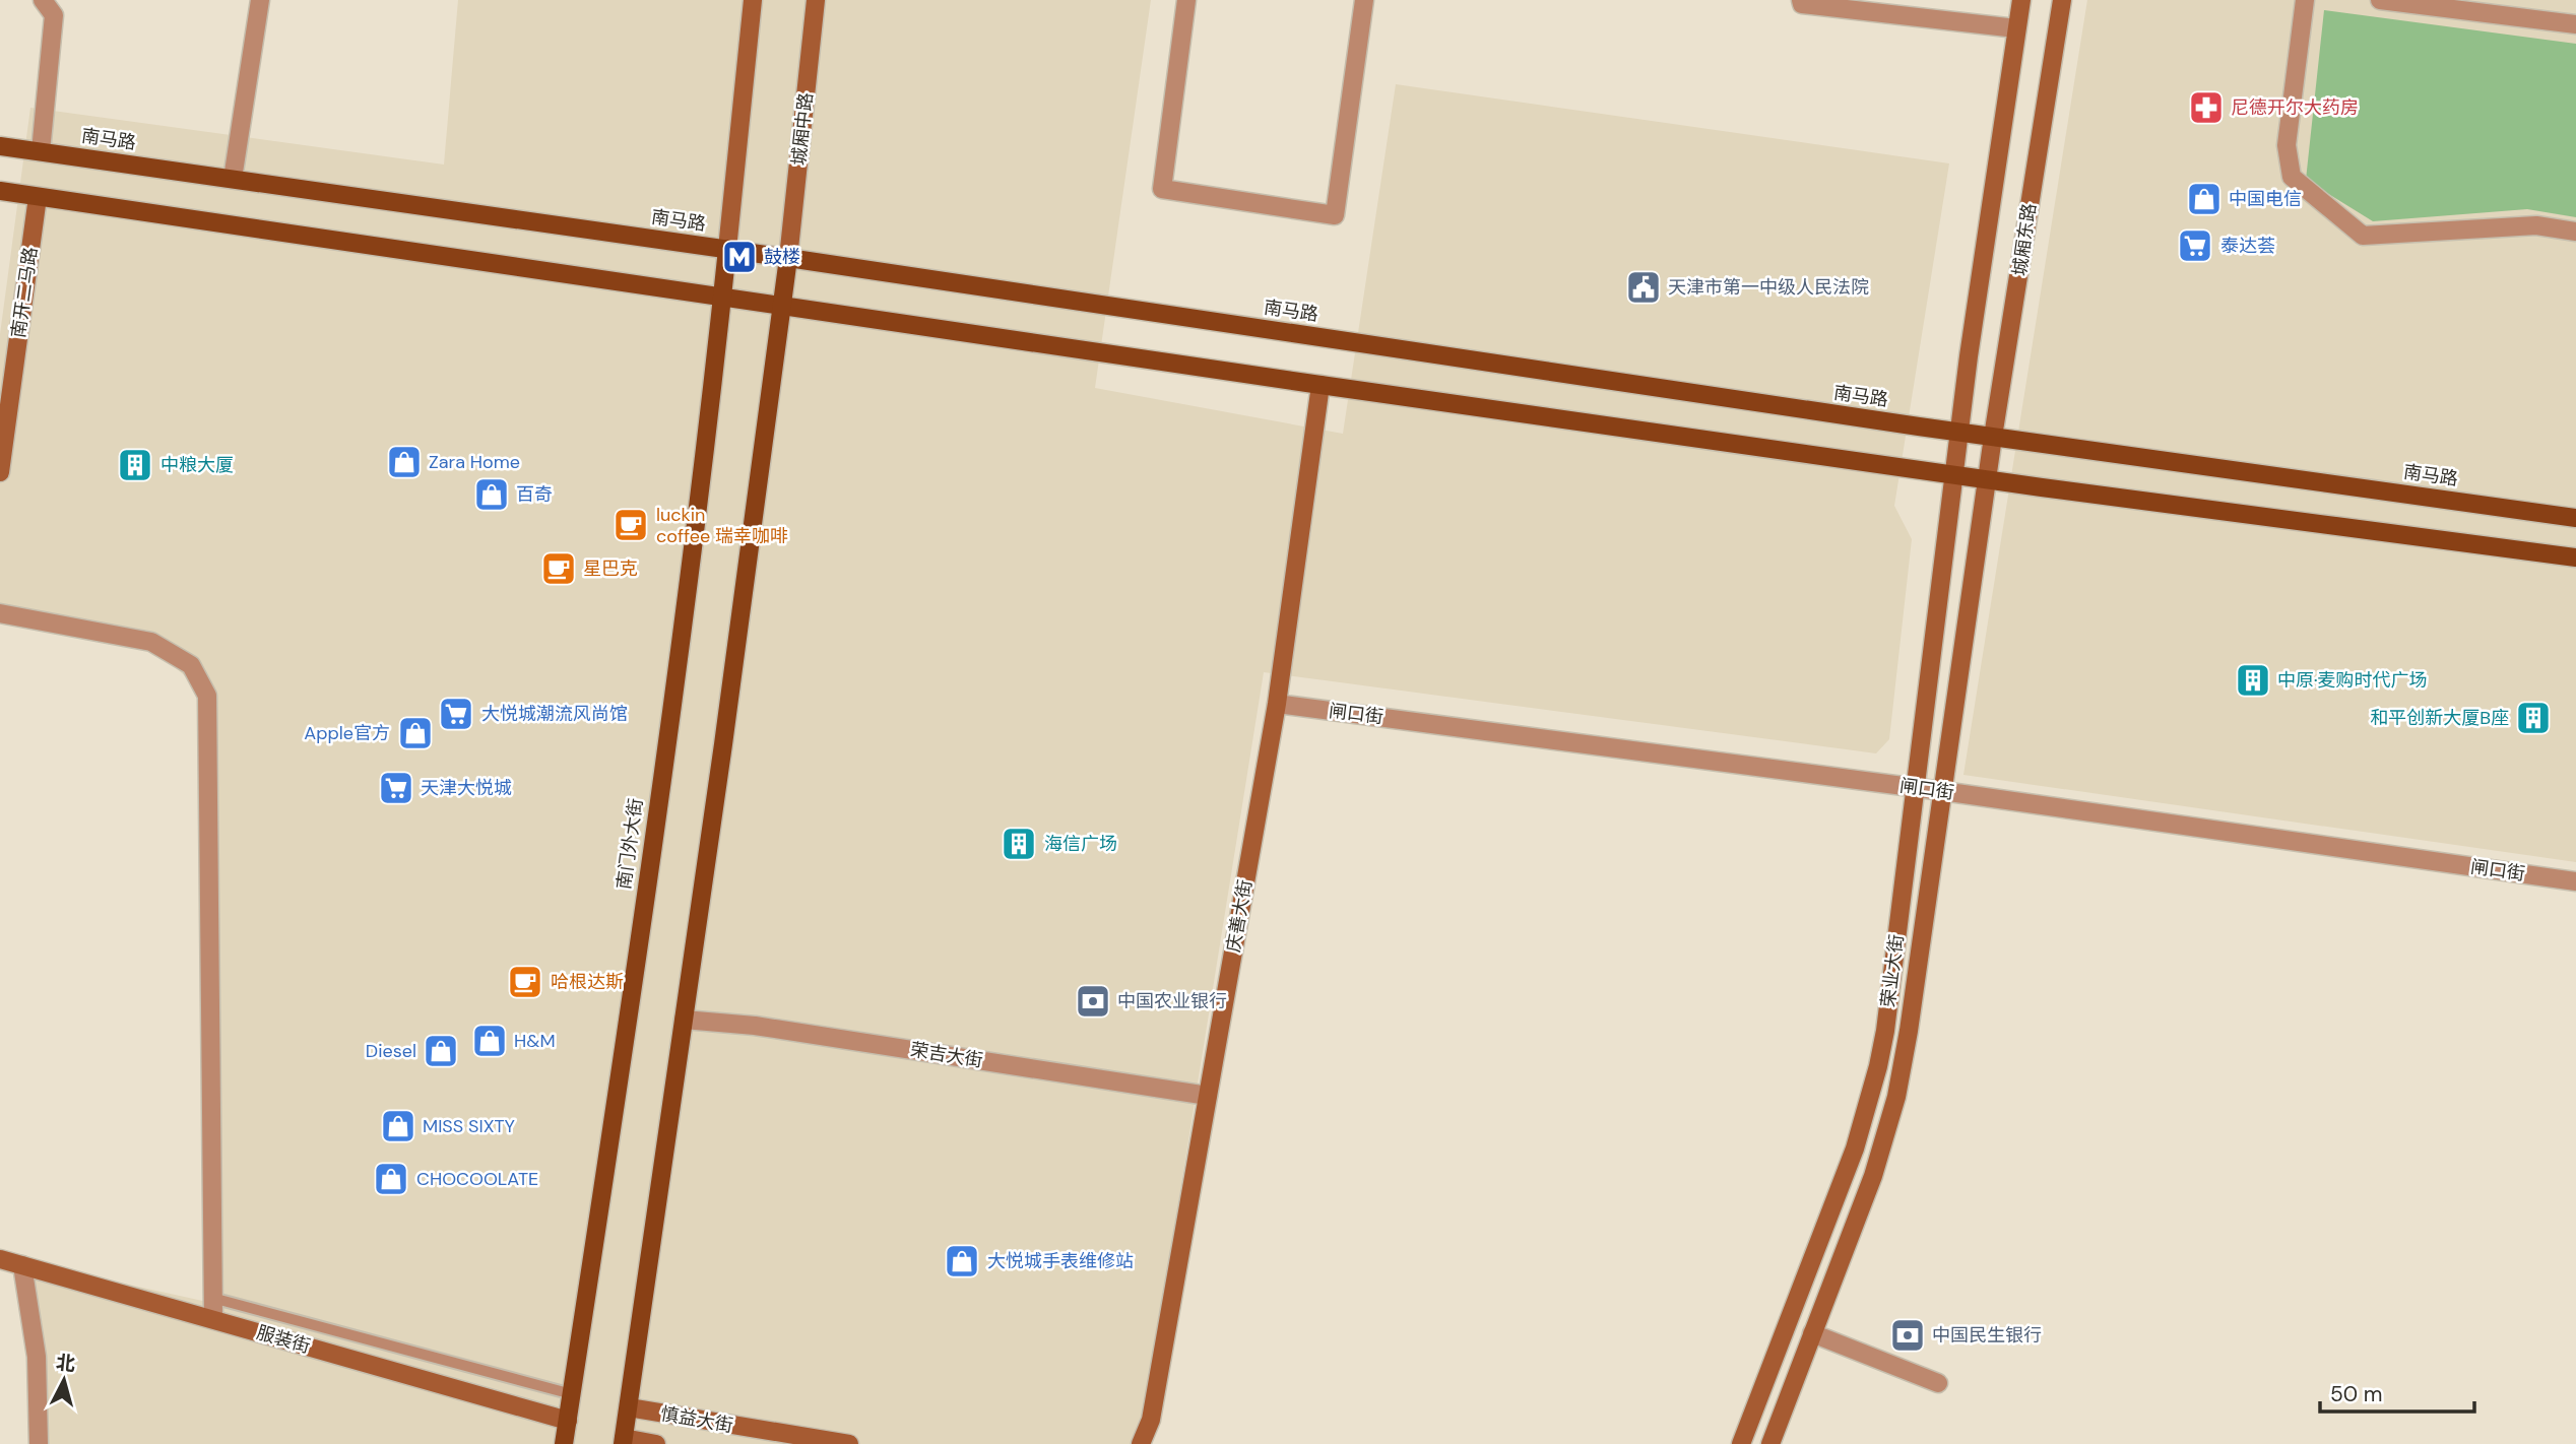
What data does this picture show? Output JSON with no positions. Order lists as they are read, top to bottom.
{
  "streets": {
    "main road": ["南马路", "南门外大街"],
    "street": [
      "城厢中路",
      "城厢东路",
      "南开二马路",
      "闸口街",
      "庆善大街",
      "荣业大街",
      "荣吉大街",
      "服装街",
      "慎益大街"
    ]
  },
  "crossings": [
    ["城厢中路", "南马路"],
    ["南马路", "城厢东路"],
    ["南马路", "南门外大街"],
    ["城厢东路", "荣业大街"],
    ["闸口街", "庆善大街"],
    ["闸口街", "荣业大街"],
    ["南门外大街", "服装街"],
    ["庆善大街", "荣吉大街"]
  ],
  "places": {
    "pharmacy": ["尼德开尔大药房"],
    "shop": [
      "中国电信",
      "Zara Home",
      "百奇",
      "Apple官方",
      "H&M",
      "Diesel",
      "MISS SIXTY",
      "CHOCOOLATE",
      "大悦城手表维修站"
    ],
    "supermarket": ["泰达荟", "大悦城潮流风尚馆", "天津大悦城"],
    "metro station": ["鼓楼"],
    "public building": ["天津市第一中级人民法院"],
    "building": [
      "中粮大厦",
      "中原·麦购时代广场",
      "和平创新大厦B座",
      "海信广场"
    ],
    "cafe": ["luckin coffee 瑞幸咖啡", "星巴克", "哈根达斯"],
    "bank": ["中国农业银行", "中国民生银行"]
  },
  "scale_bar": "50 m",
  "north": "top"
}
